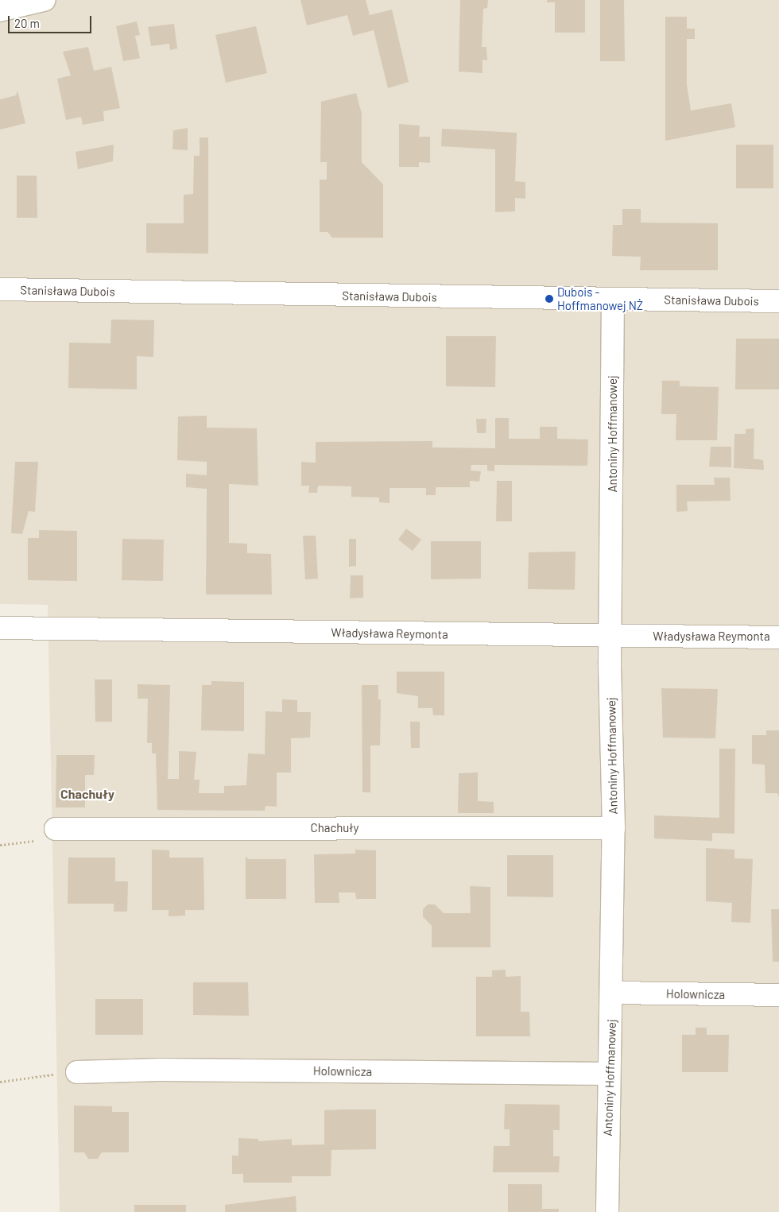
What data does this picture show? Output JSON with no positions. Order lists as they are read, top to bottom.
{
  "streets": {
    "street": [
      "Stanisława Dubois",
      "Antoniny Hoffmanowej",
      "Władysława Reymonta",
      "Chachuły",
      "Holownicza"
    ]
  },
  "crossings": [
    ["Stanisława Dubois", "Antoniny Hoffmanowej"],
    ["Antoniny Hoffmanowej", "Władysława Reymonta"],
    ["Antoniny Hoffmanowej", "Chachuły"],
    ["Antoniny Hoffmanowej", "Holownicza"]
  ],
  "districts": ["Chachuły"],
  "places": ["Dubois - Hoffmanowej NŻ"],
  "scale_bar": "20 m"
}
